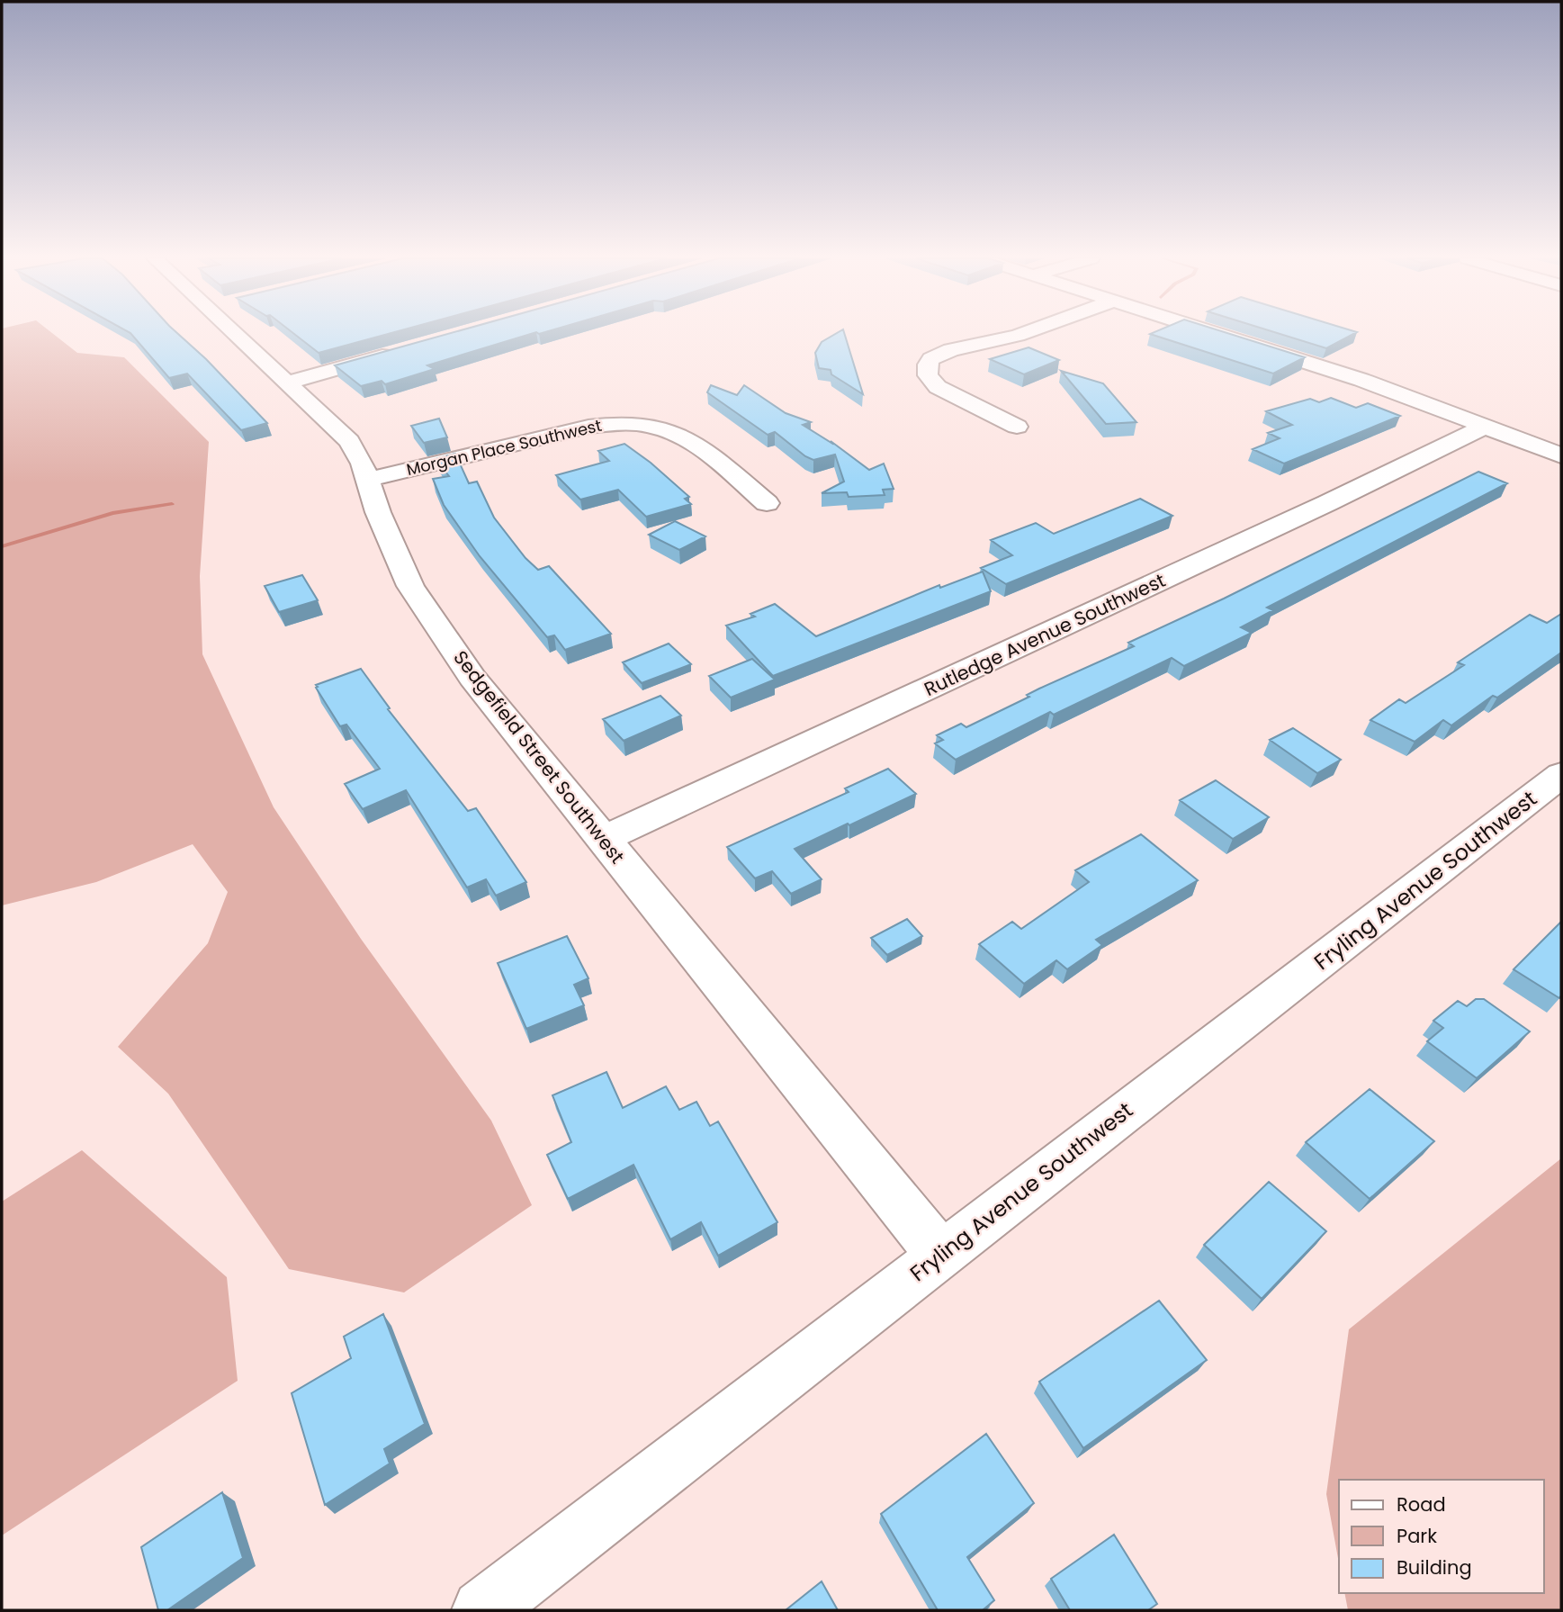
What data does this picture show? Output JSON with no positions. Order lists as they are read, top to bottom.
{
  "streets": {
    "street": [
      "Morgan Place Southwest",
      "Rutledge Avenue Southwest",
      "Sedgefield Street Southwest",
      "Fryling Avenue Southwest"
    ]
  },
  "crossings": [
    ["Morgan Place Southwest", "Sedgefield Street Southwest"],
    ["Rutledge Avenue Southwest", "Sedgefield Street Southwest"],
    ["Sedgefield Street Southwest", "Fryling Avenue Southwest"]
  ],
  "legend": ["Road", "Park", "Building"]
}
